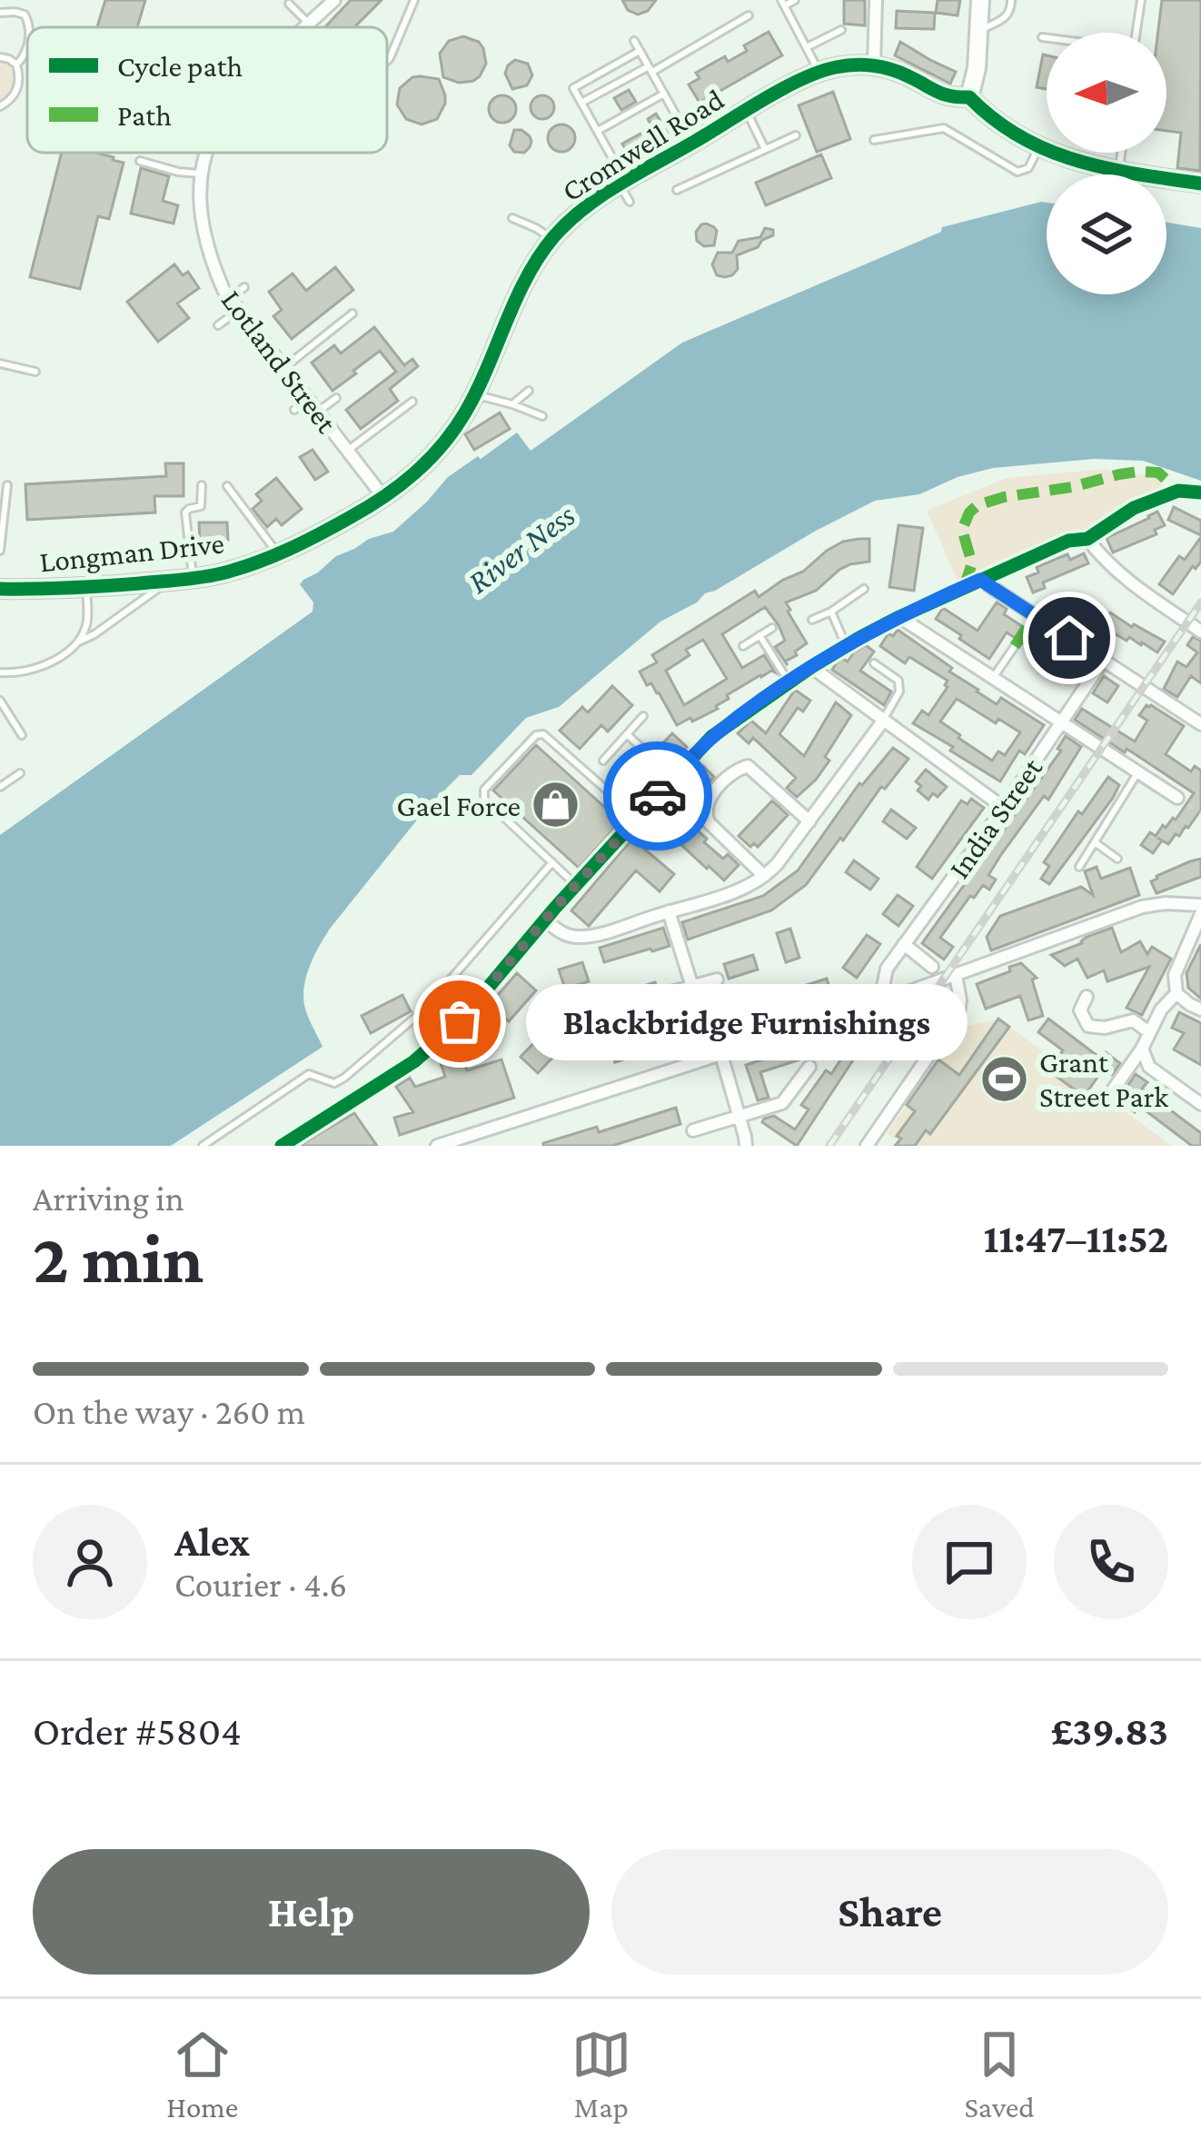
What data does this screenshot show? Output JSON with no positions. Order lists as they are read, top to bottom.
{
  "streets": {
    "street": [
      "Cromwell Road",
      "Lotland Street",
      "Longman Drive",
      "India Street"
    ]
  },
  "crossings": [
    ["Cromwell Road", "Lotland Street"],
    ["Cromwell Road", "Longman Drive"],
    ["Lotland Street", "Longman Drive"]
  ],
  "water": ["River Ness"],
  "places": {
    "shop": ["Gael Force"],
    "other": ["Blackbridge Furnishings"],
    "sports": ["Grant Street Park"]
  },
  "legend": ["Cycle path", "Path"],
  "north": "left",
  "page": {
    "bubble": "Blackbridge Furnishings",
    "heading": ["2 min", "Arriving in", "11:47–11:52"],
    "panel": [
      "Alex",
      "Courier · 4.6",
      "Order #5804",
      "£39.83"
    ],
    "bar": "On the way · 260 m",
    "buttons": ["Help", "Share"],
    "tabs": ["Home", "Map", "Saved"]
  }
}
